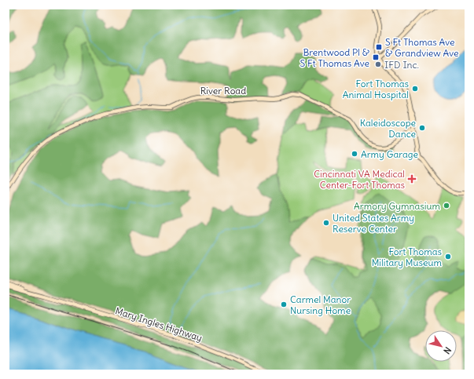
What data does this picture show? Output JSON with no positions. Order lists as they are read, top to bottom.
{
  "streets": {
    "street": ["River Road", "Mary Ingles Highway"]
  },
  "places": {
    "transit": ["S Ft Thomas Ave & Grandview Ave", "Brentwood Pl & S Ft Thomas Ave"],
    "other": [
      "IFD Inc.",
      "Fort Thomas Animal Hospital",
      "Kaleidoscope Dance",
      "Army Garage",
      "Armory Gymnasium",
      "United States Army Reserve Center",
      "Fort Thomas Military Museum",
      "Carmel Manor Nursing Home"
    ],
    "health": ["Cincinnati VA Medical Center-Fort Thomas"]
  },
  "north": "bottom right"
}
